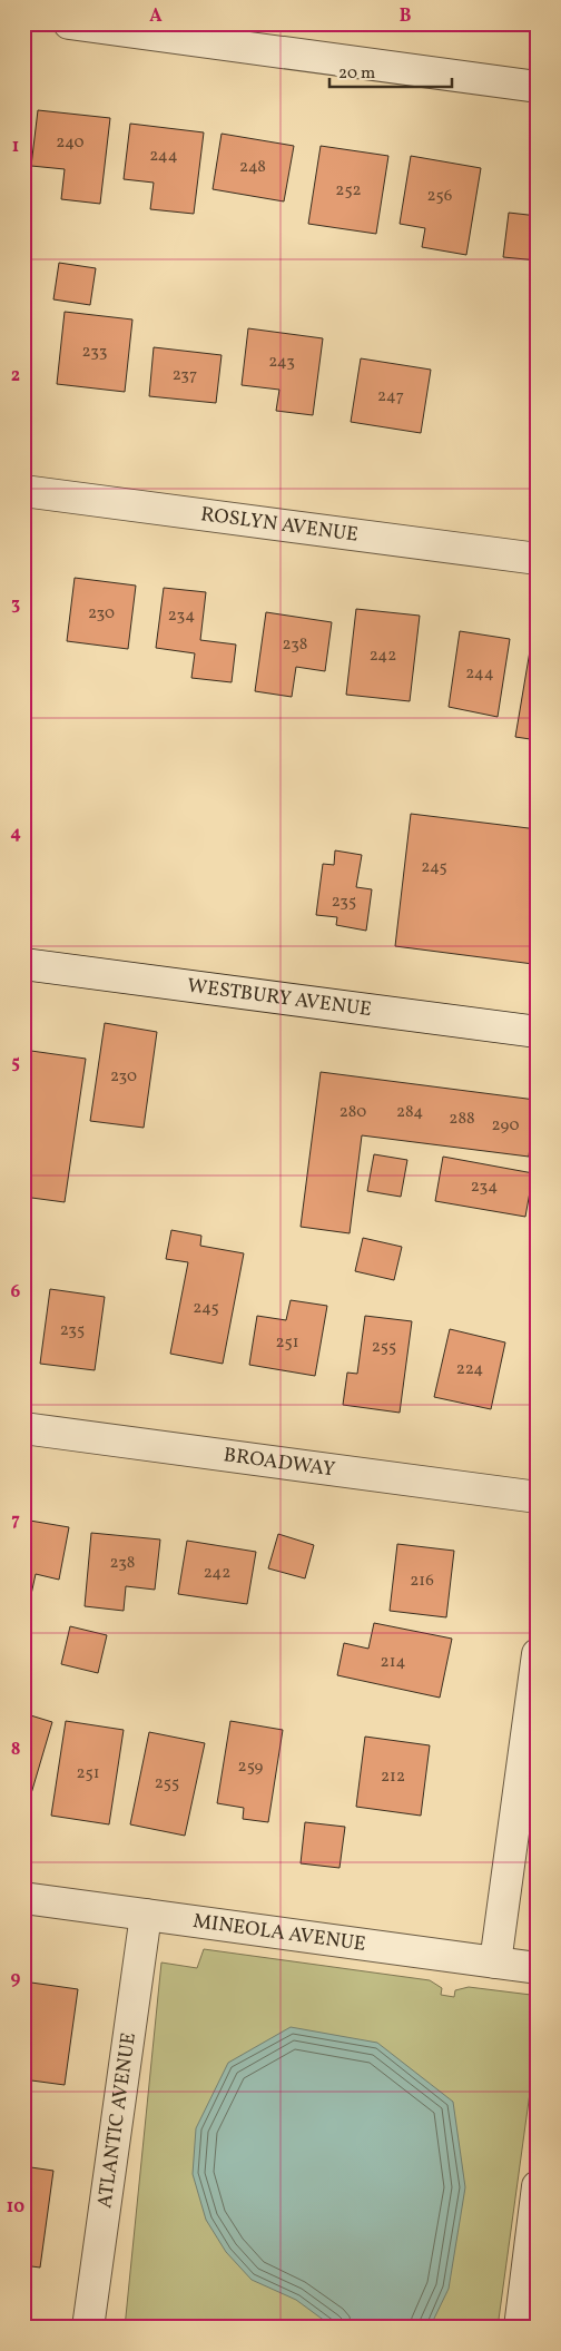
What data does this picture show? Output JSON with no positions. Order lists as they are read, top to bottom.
{
  "streets": {
    "street": [
      "ROSLYN AVENUE",
      "WESTBURY AVENUE",
      "BROADWAY",
      "MINEOLA AVENUE",
      "ATLANTIC AVENUE"
    ]
  },
  "crossings": [
    ["MINEOLA AVENUE", "ATLANTIC AVENUE"]
  ],
  "house_numbers": [
    "240",
    "244",
    "248",
    "252",
    "256",
    "233",
    "243",
    "237",
    "247",
    "230",
    "234",
    "238",
    "242",
    "244",
    "245",
    "235",
    "230",
    "280",
    "284",
    "288",
    "290",
    "234",
    "245",
    "235",
    "251",
    "255",
    "224",
    "238",
    "242",
    "216",
    "214",
    "259",
    "251",
    "212",
    "255"
  ],
  "scale_bar": "20 m",
  "grid": {
    "columns": ["A", "B"],
    "rows": [
      "1",
      "2",
      "3",
      "4",
      "5",
      "6",
      "7",
      "8",
      "9",
      "10"
    ]
  }
}
